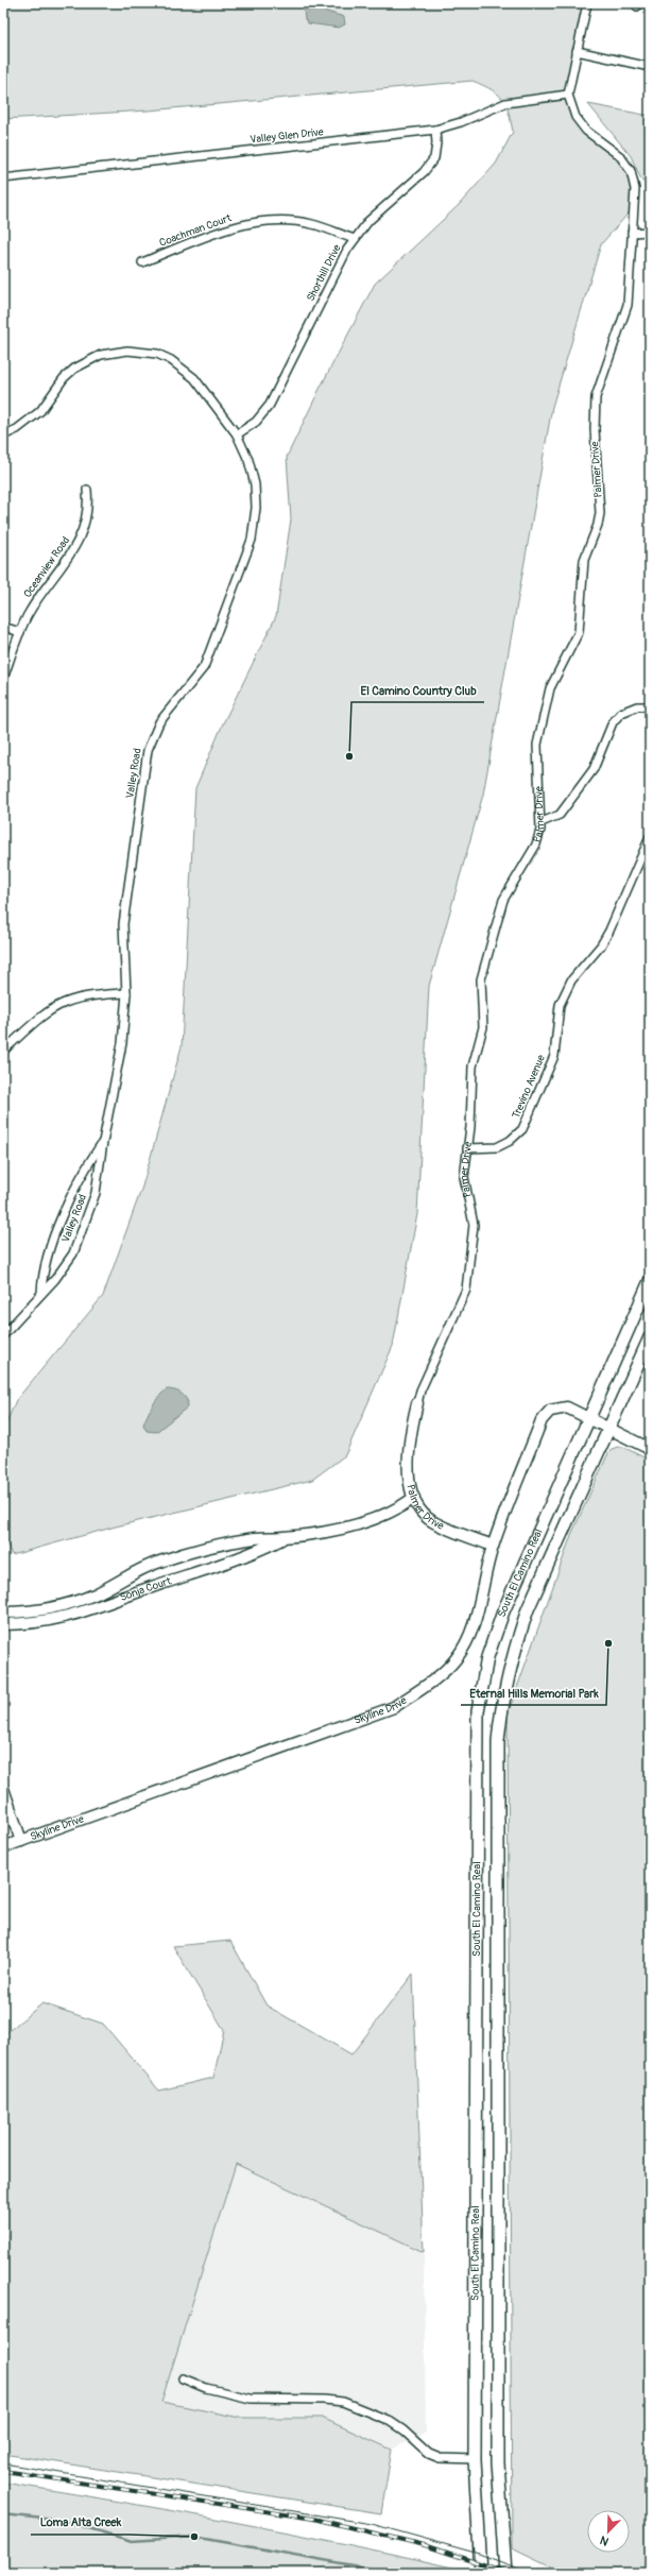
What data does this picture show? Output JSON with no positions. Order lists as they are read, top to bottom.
{
  "streets": {
    "main road": ["South El Camino Real"],
    "street": [
      "Valley Glen Drive",
      "Coachman Court",
      "Shorthill Drive",
      "Palmer Drive",
      "Oceanview Road",
      "Valley Road",
      "Trevino Avenue",
      "Sonja Court",
      "Skyline Drive"
    ]
  },
  "crossings": [
    ["Valley Glen Drive", "Shorthill Drive"],
    ["Valley Glen Drive", "Palmer Drive"],
    ["Coachman Court", "Shorthill Drive"],
    ["Shorthill Drive", "Valley Road"],
    ["Palmer Drive", "Trevino Avenue"],
    ["Palmer Drive", "Sonja Court"],
    ["Palmer Drive", "Skyline Drive"],
    ["South El Camino Real", "Skyline Drive"]
  ],
  "places": ["El Camino Country Club", "Eternal Hills Memorial Park", "Loma Alta Creek"],
  "north": "bottom left"
}
